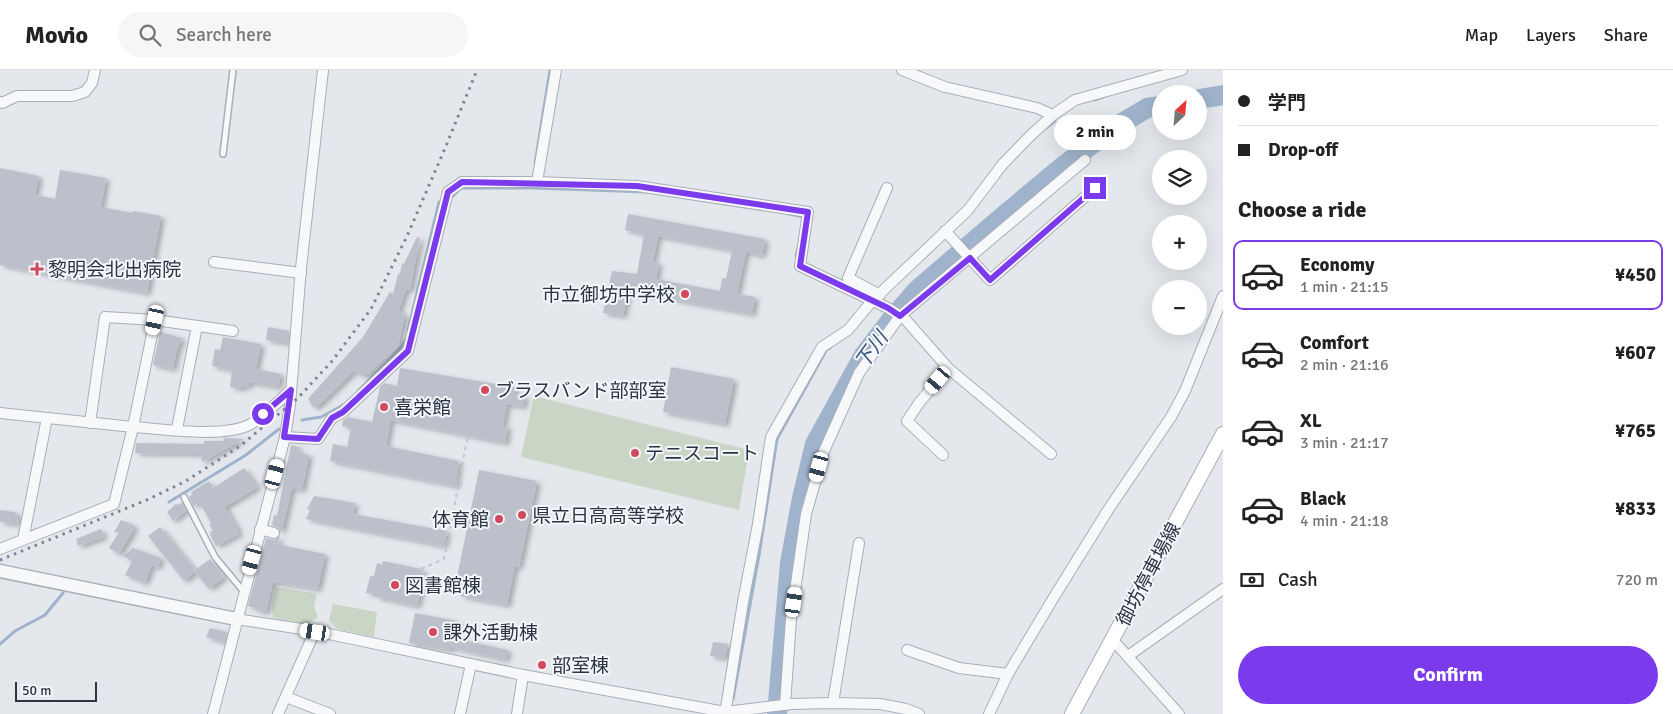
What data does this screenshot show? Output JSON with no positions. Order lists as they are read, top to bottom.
{
  "streets": {
    "main road": ["御坊停車場線"]
  },
  "water": ["下川"],
  "places": {
    "health": ["黎明会北出病院"],
    "other": [
      "市立御坊中学校",
      "ブラスバンド部部室",
      "喜栄館",
      "テニスコート",
      "県立日高高等学校",
      "体育館",
      "図書館棟",
      "課外活動棟",
      "部室棟"
    ]
  },
  "scale_bar": "50 m",
  "north": "top right",
  "page": {
    "header": "Movio",
    "search": "Search here",
    "nav": ["Map", "Layers", "Share"],
    "banner": ["学門", "Drop-off"],
    "map_buttons": ["+", "−"],
    "bubble": "2 min",
    "heading": "Choose a ride",
    "list": [
      {
        "name": "Economy",
        "note": "1 min · 21:15",
        "value": "¥450"
      },
      {
        "name": "Comfort",
        "note": "2 min · 21:16",
        "value": "¥607"
      },
      {
        "name": "XL",
        "note": "3 min · 21:17",
        "value": "¥765"
      },
      {
        "name": "Black",
        "note": "4 min · 21:18",
        "value": "¥833"
      }
    ],
    "pay": ["Cash", "720 m"],
    "buttons": "Confirm",
    "scale": "50 m"
  }
}
